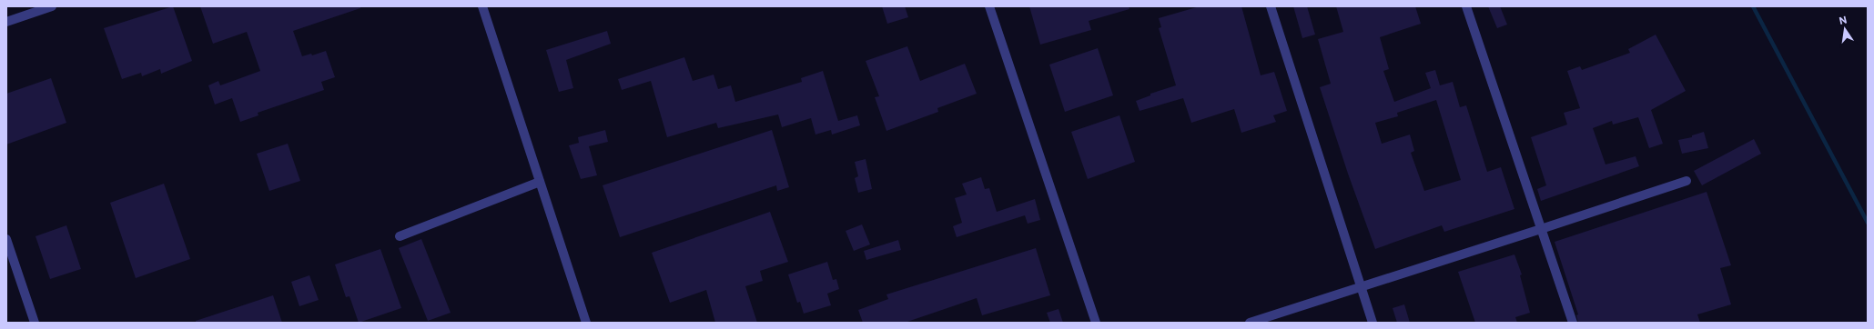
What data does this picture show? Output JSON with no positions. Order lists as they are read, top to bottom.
{
  "north": "top"
}
